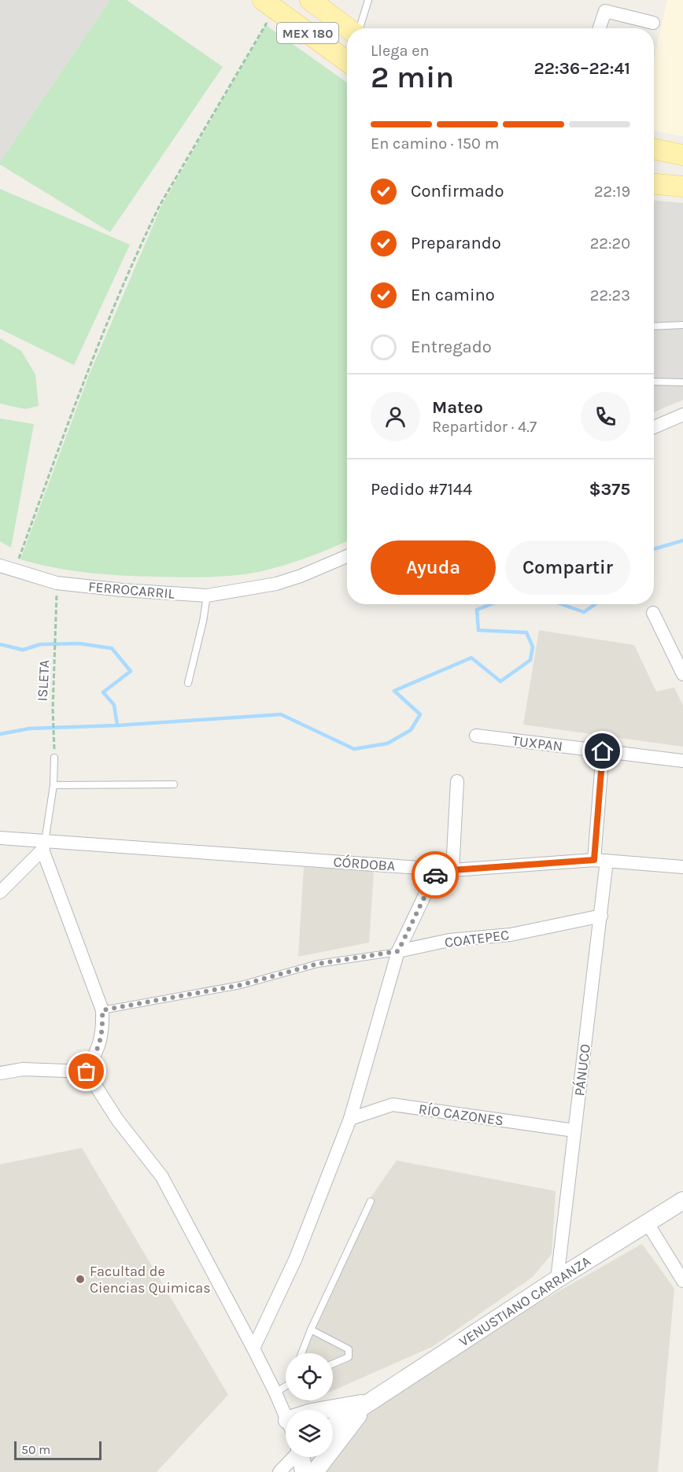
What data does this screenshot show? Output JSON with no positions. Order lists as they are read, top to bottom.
{
  "streets": {
    "main road": ["MEX 180", "VENUSTIANO CARRANZA"],
    "street": [
      "FERROCARRIL",
      "TUXPAN",
      "CÓRDOBA",
      "COATEPEC",
      "PÁNUCO",
      "RÍO CAZONES"
    ],
    "path": ["ISLETA"]
  },
  "crossings": [
    ["FERROCARRIL", "ISLETA"],
    ["TUXPAN", "PÁNUCO"],
    ["CÓRDOBA", "PÁNUCO"],
    ["COATEPEC", "PÁNUCO"],
    ["PÁNUCO", "RÍO CAZONES"],
    ["PÁNUCO", "VENUSTIANO CARRANZA"]
  ],
  "places": ["Facultad de Ciencias Quimicas"],
  "scale_bar": "50 m",
  "page": {
    "heading": ["2 min", "Llega en", "22:36–22:41"],
    "panel": [
      "Mateo",
      "Repartidor · 4.7",
      "Pedido #7144",
      "$375"
    ],
    "bar": "En camino · 150 m",
    "list": [
      ["Confirmado", "22:19"],
      ["Preparando", "22:20"],
      ["En camino", "22:23"],
      "Entregado"
    ],
    "buttons": ["Ayuda", "Compartir"],
    "scale": "50 m"
  }
}
